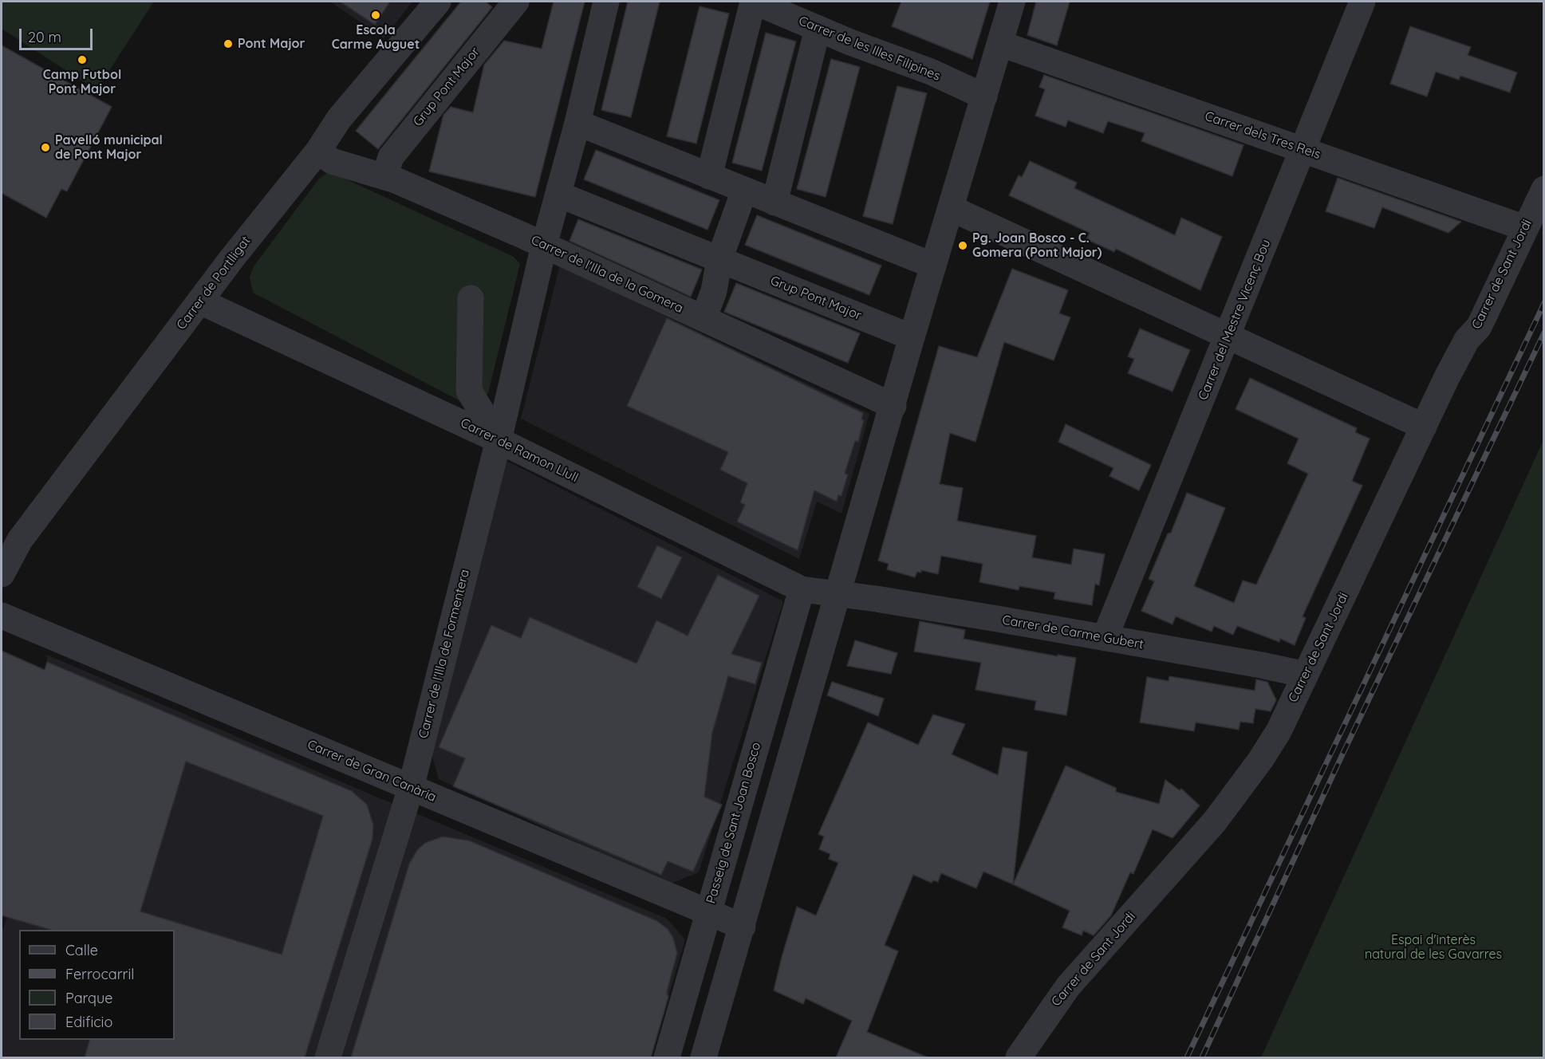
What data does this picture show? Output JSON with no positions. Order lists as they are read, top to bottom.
{
  "streets": {
    "street": [
      "Carrer de les Illes Filipines",
      "Grup Pont Major",
      "Carrer dels Tres Reis",
      "Carrer de l'Illa de la Gomera",
      "Carrer de Sant Jordi",
      "Carrer de Portlligat",
      "Carrer del Mestre Vicenç Bou",
      "Carrer de Ramon Llull",
      "Carrer de Carme Gubert",
      "Carrer de l'Illa de Formentera",
      "Carrer de Gran Canària",
      "Passeig de Sant Joan Bosco"
    ]
  },
  "crossings": [
    ["Grup Pont Major", "Carrer de l'Illa de la Gomera"],
    ["Carrer dels Tres Reis", "Carrer de Sant Jordi"],
    ["Carrer dels Tres Reis", "Carrer del Mestre Vicenç Bou"],
    ["Carrer de l'Illa de la Gomera", "Carrer de Portlligat"],
    ["Carrer de l'Illa de la Gomera", "Carrer de l'Illa de Formentera"],
    ["Carrer de Sant Jordi", "Carrer de Carme Gubert"],
    ["Carrer de Portlligat", "Carrer de Ramon Llull"],
    ["Carrer del Mestre Vicenç Bou", "Carrer de Carme Gubert"],
    ["Carrer de Ramon Llull", "Carrer de Carme Gubert"],
    ["Carrer de Ramon Llull", "Carrer de l'Illa de Formentera"],
    ["Carrer de Ramon Llull", "Passeig de Sant Joan Bosco"],
    ["Carrer de l'Illa de Formentera", "Carrer de Gran Canària"],
    ["Carrer de Gran Canària", "Passeig de Sant Joan Bosco"]
  ],
  "parks": ["Espai d'interès natural de les Gavarres"],
  "places": [
    "Escola Carme Auguet",
    "Pont Major",
    "Camp Futbol Pont Major",
    "Pavelló municipal de Pont Major",
    "Pg. Joan Bosco - C. Gomera (Pont Major)"
  ],
  "legend": [
    "Calle",
    "Ferrocarril",
    "Parque",
    "Edificio"
  ],
  "scale_bar": "20 m"
}
